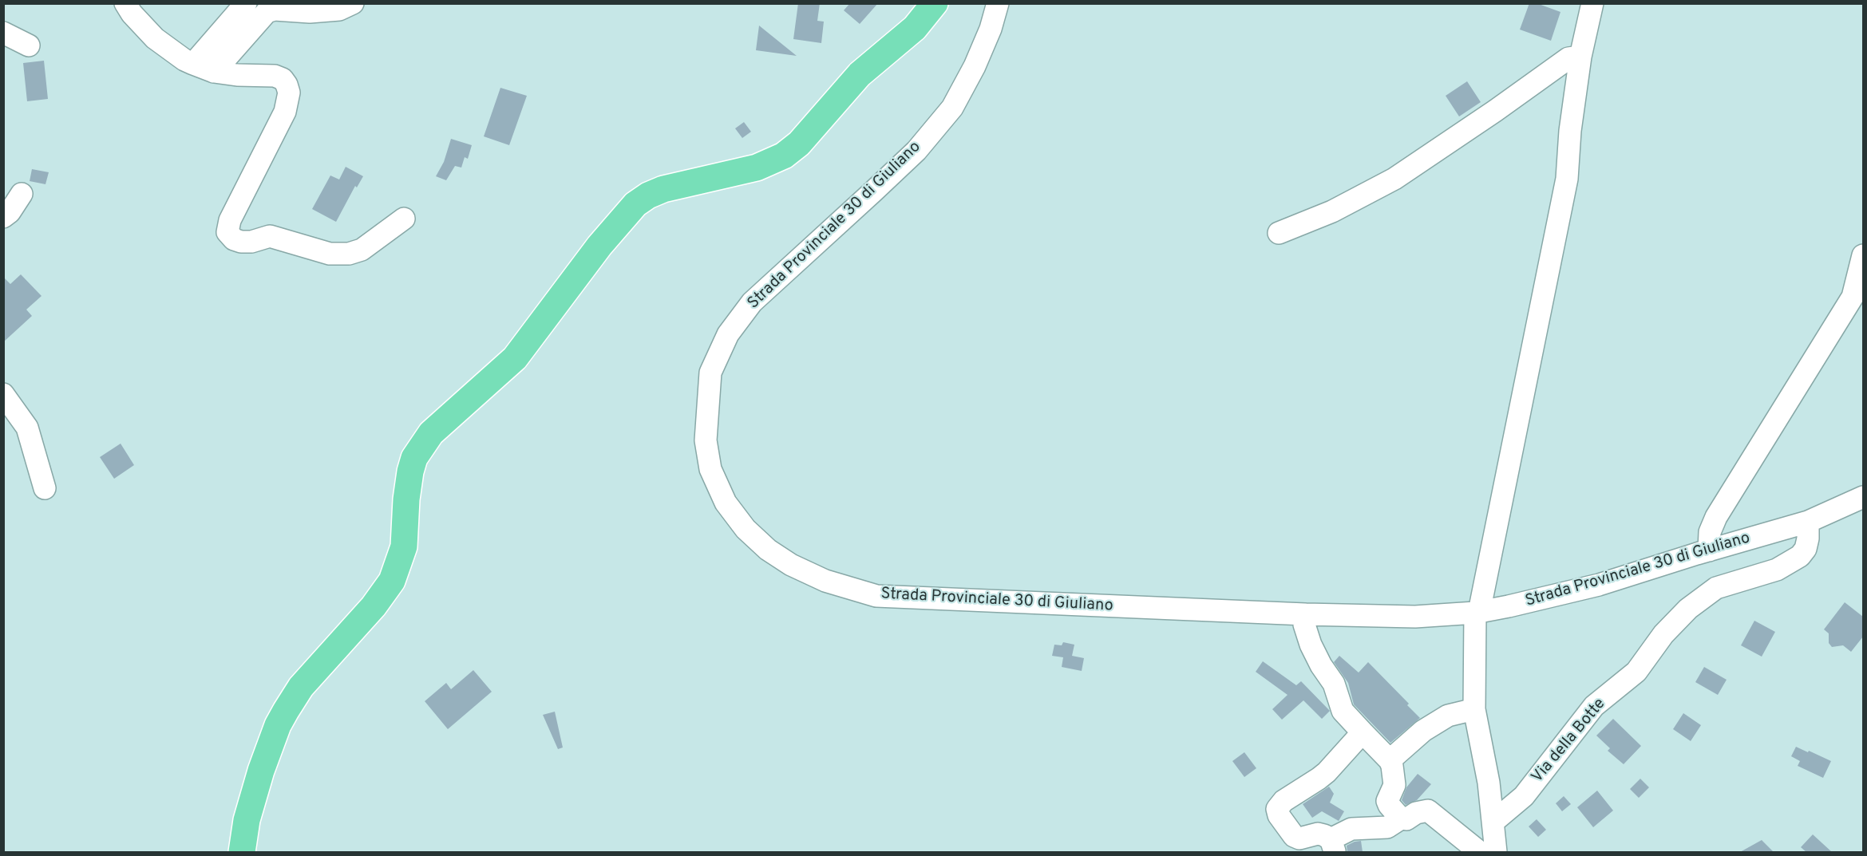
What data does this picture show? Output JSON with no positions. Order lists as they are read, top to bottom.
{
  "streets": {
    "street": ["Strada Provinciale 30 di Giuliano", "Via della Botte"]
  },
  "crossings": [
    ["Strada Provinciale 30 di Giuliano", "Via della Botte"]
  ]
}
